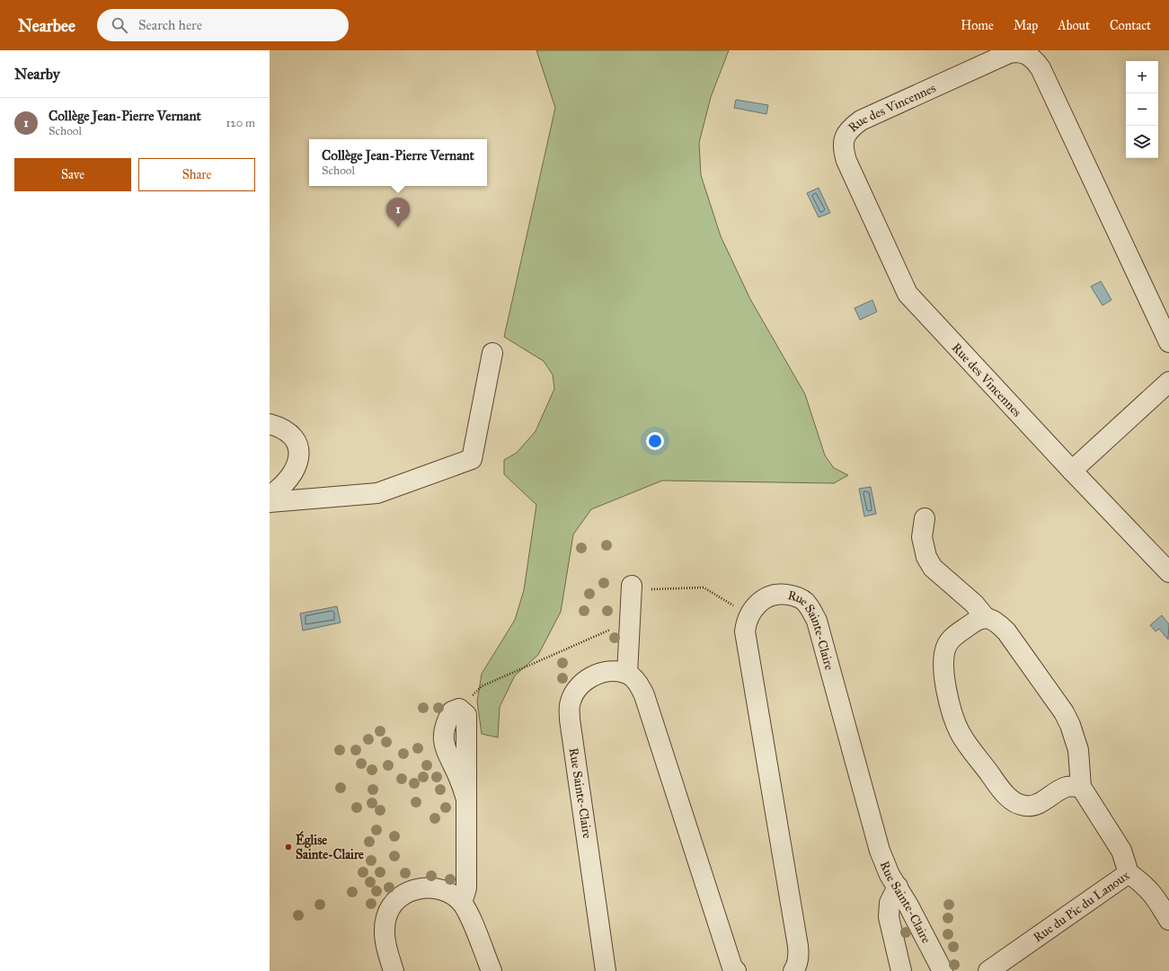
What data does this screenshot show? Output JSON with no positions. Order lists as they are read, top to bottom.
{
  "streets": {
    "street": ["Rue des Vincennes", "Rue Sainte-Claire", "Rue du Pic du Lanoux"]
  },
  "places": ["Église Sainte-Claire"],
  "page": {
    "header": "Nearbee",
    "search": "Search here",
    "nav": [
      "Home",
      "Map",
      "About",
      "Contact"
    ],
    "heading": "Nearby",
    "map_buttons": ["+", "−"],
    "list": [
      {
        "mark": "1",
        "name": "Collège Jean-Pierre Vernant",
        "note": "School",
        "value": "120 m"
      }
    ],
    "popup": ["Collège Jean-Pierre Vernant", "School"],
    "buttons": ["Save", "Share"],
    "pins": "1"
  }
}
